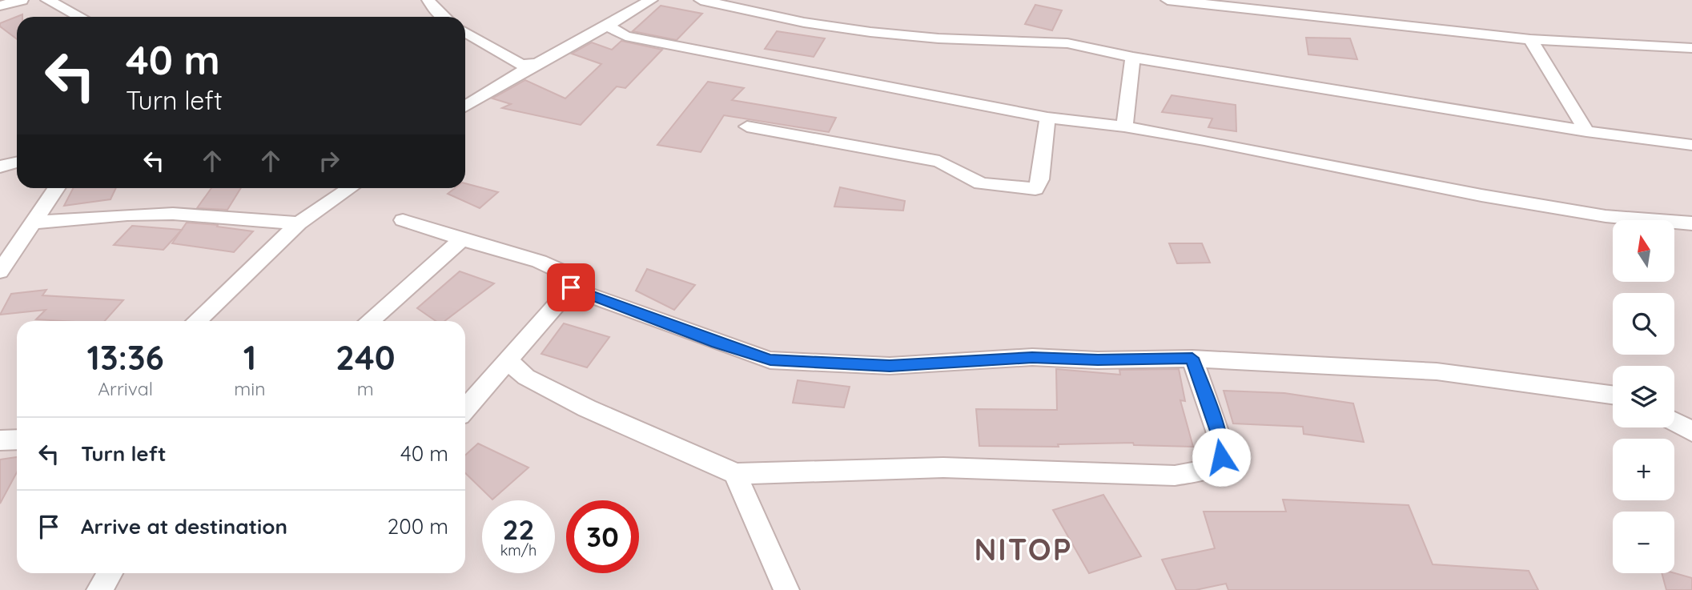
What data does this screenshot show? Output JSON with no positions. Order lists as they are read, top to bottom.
{
  "districts": ["NITOP"],
  "north": "top",
  "page": {
    "turn": ["40 m", "Turn left"],
    "map_buttons": ["+", "−"],
    "eta": [
      "13:36",
      "Arrival",
      "1",
      "min",
      "240",
      "m"
    ],
    "list": [
      {
        "name": "Turn left",
        "value": "40 m"
      },
      {
        "name": "Arrive at destination",
        "value": "200 m"
      }
    ],
    "speed": "22 km/h",
    "limit": "30"
  }
}
